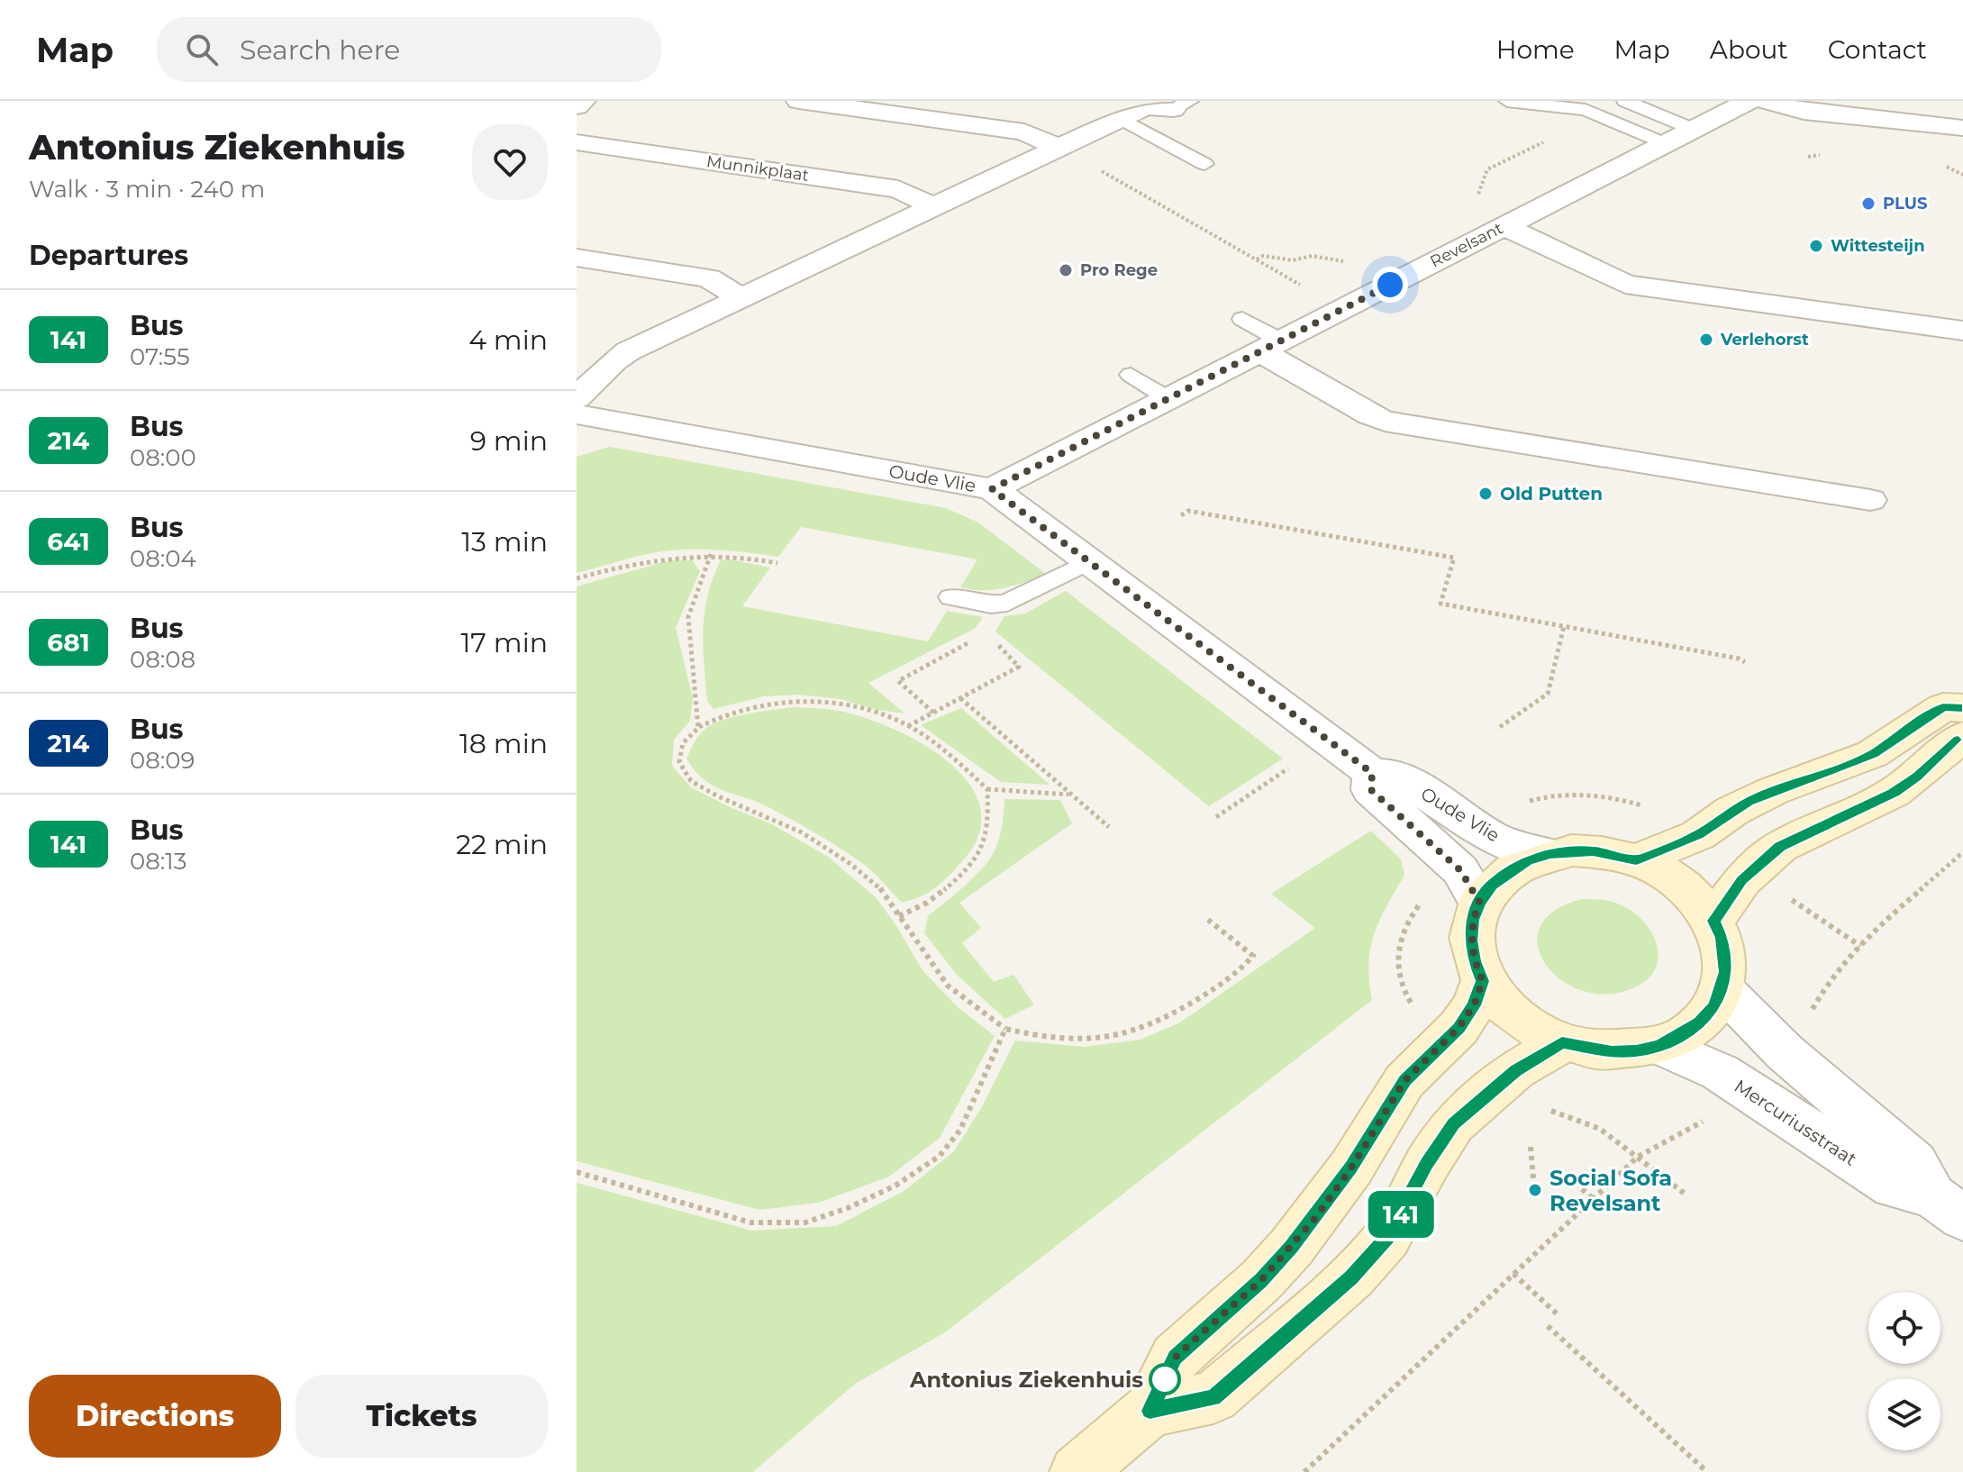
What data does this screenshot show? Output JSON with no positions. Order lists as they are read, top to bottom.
{
  "streets": {
    "street": [
      "Munnikplaat",
      "Revelsant",
      "Oude Vlie",
      "Mercuriusstraat"
    ]
  },
  "crossings": [
    ["Revelsant", "Oude Vlie"],
    ["Oude Vlie", "Mercuriusstraat"]
  ],
  "places": [
    "PLUS",
    "Wittesteijn",
    "Pro Rege",
    "Verlehorst",
    "Old Putten",
    "Social Sofa Revelsant",
    "Antonius Ziekenhuis"
  ],
  "lines": ["bus line 141"],
  "page": {
    "header": "Map",
    "search": "Search here",
    "nav": [
      "Home",
      "Map",
      "About",
      "Contact"
    ],
    "heading": [
      ["Antonius Ziekenhuis", "Walk · 3 min · 240 m"],
      "Departures"
    ],
    "on_map": "141",
    "list": [
      {
        "mark": "141",
        "name": "Bus",
        "note": "07:55",
        "value": "4 min"
      },
      {
        "mark": "214",
        "name": "Bus",
        "note": "08:00",
        "value": "9 min"
      },
      {
        "mark": "641",
        "name": "Bus",
        "note": "08:04",
        "value": "13 min"
      },
      {
        "mark": "681",
        "name": "Bus",
        "note": "08:08",
        "value": "17 min"
      },
      {
        "mark": "214",
        "name": "Bus",
        "note": "08:09",
        "value": "18 min"
      },
      {
        "mark": "141",
        "name": "Bus",
        "note": "08:13",
        "value": "22 min"
      }
    ],
    "buttons": ["Directions", "Tickets"]
  }
}
